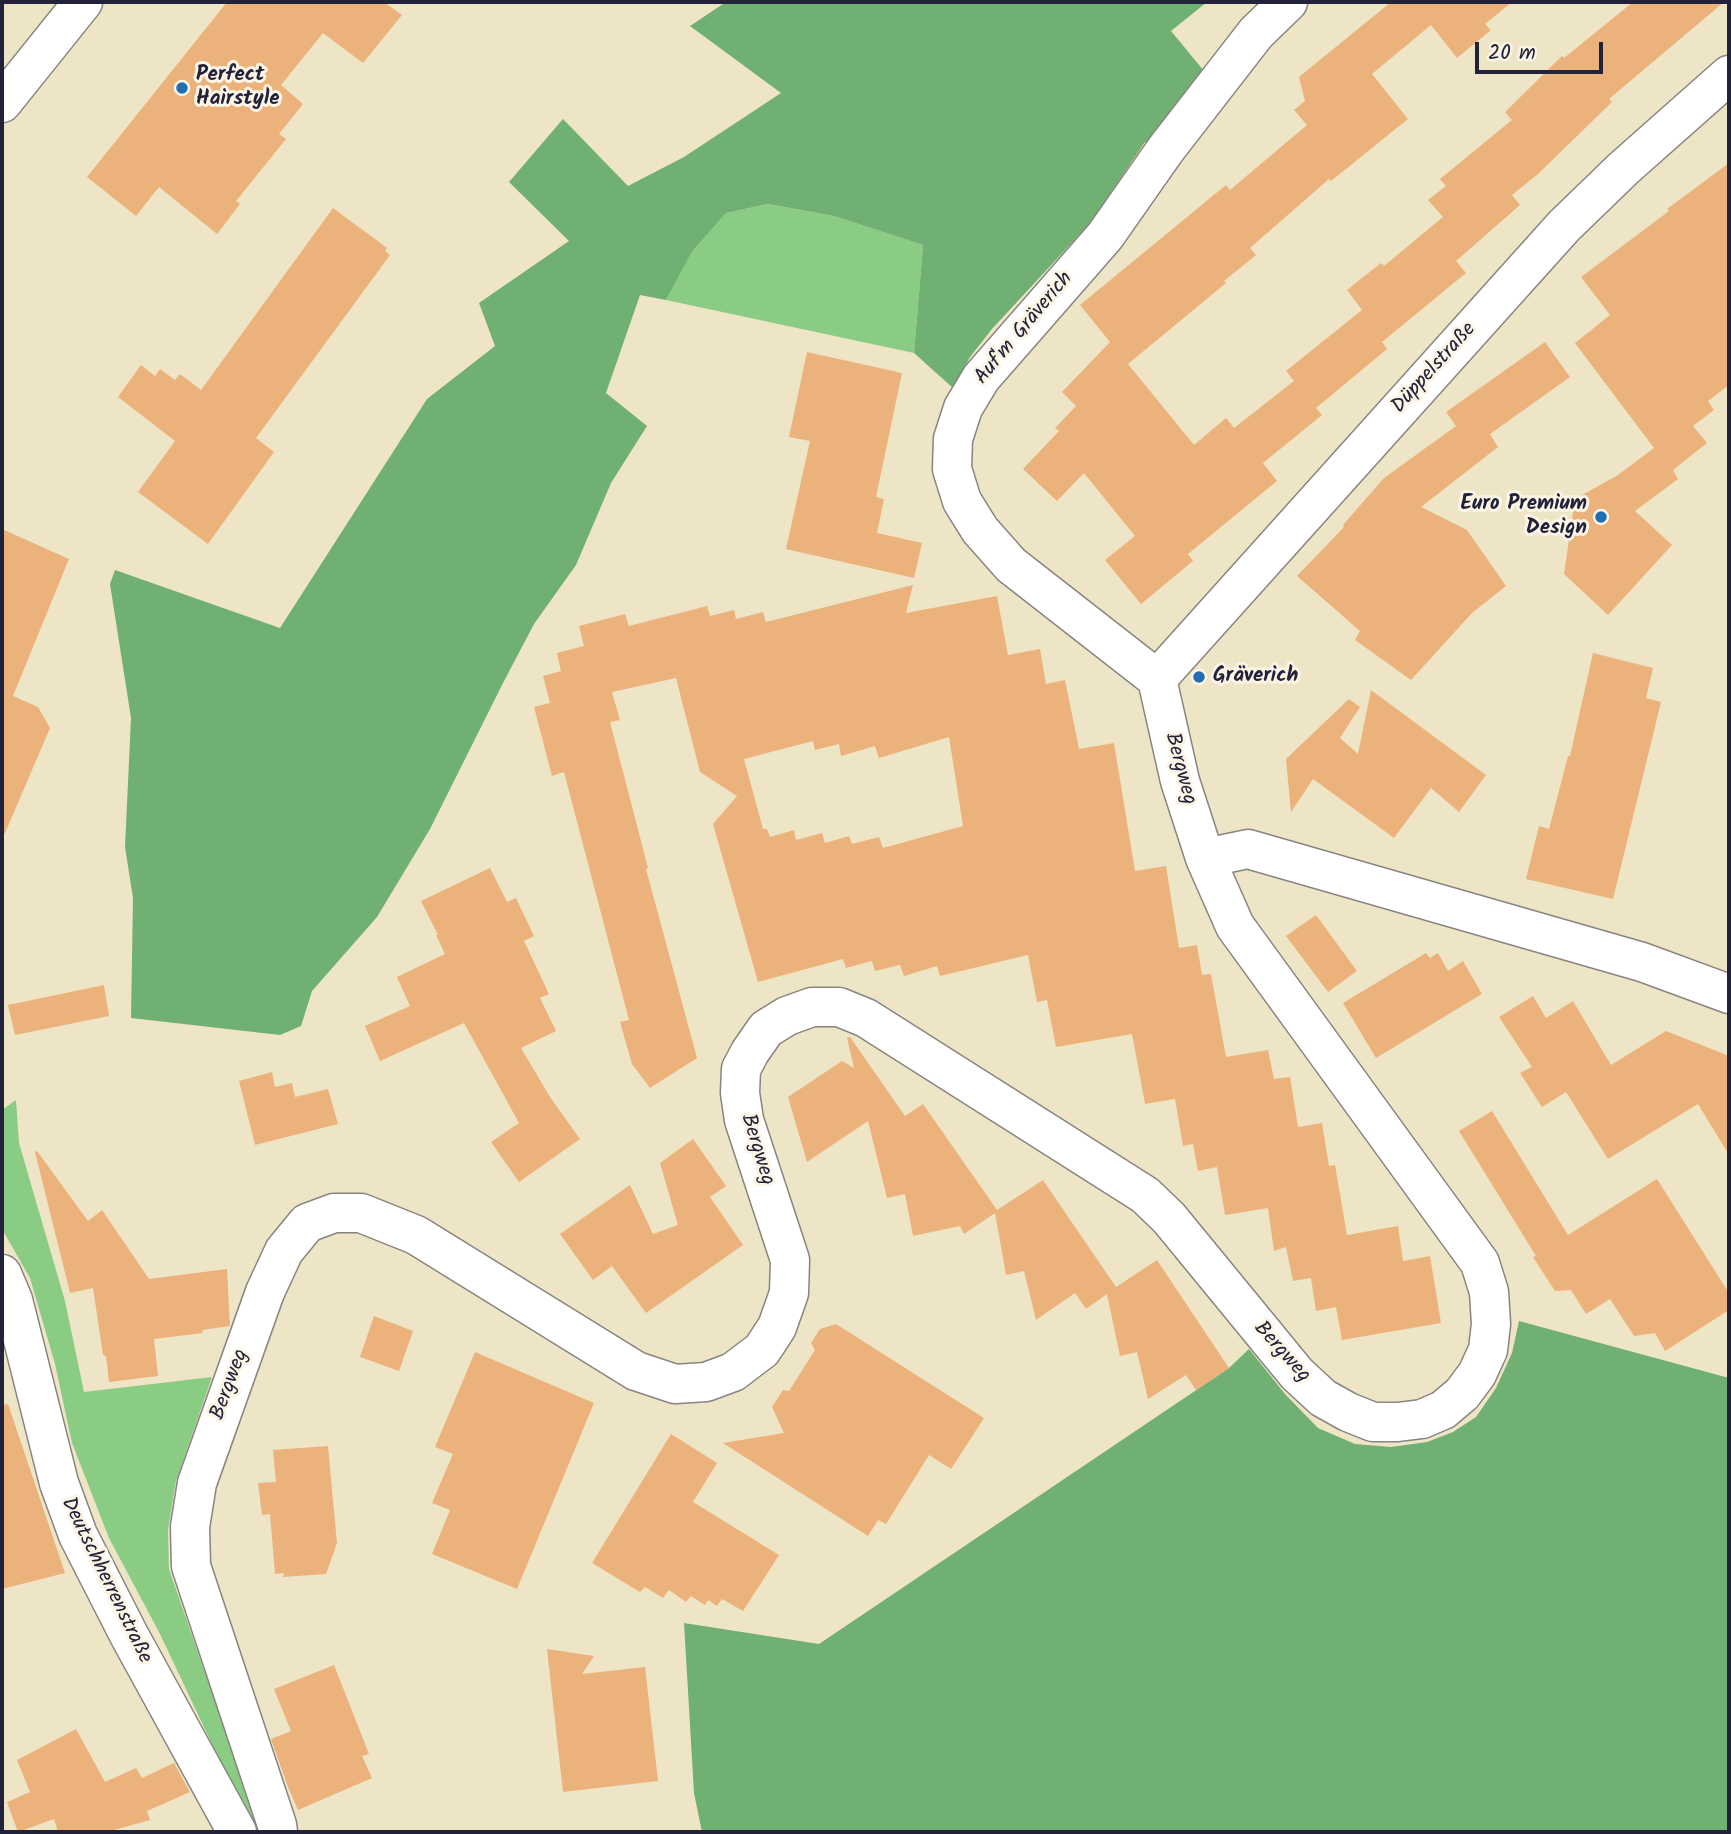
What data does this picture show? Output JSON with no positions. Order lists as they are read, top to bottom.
{
  "streets": {
    "street": [
      "Auf'm Gräverich",
      "Düppelstraße",
      "Bergweg",
      "Deutschherrenstraße"
    ]
  },
  "crossings": [
    ["Auf'm Gräverich", "Düppelstraße"],
    ["Auf'm Gräverich", "Bergweg"],
    ["Düppelstraße", "Bergweg"]
  ],
  "places": ["Perfect Hairstyle", "Euro Premium Design", "Gräverich"],
  "scale_bar": "20 m"
}
